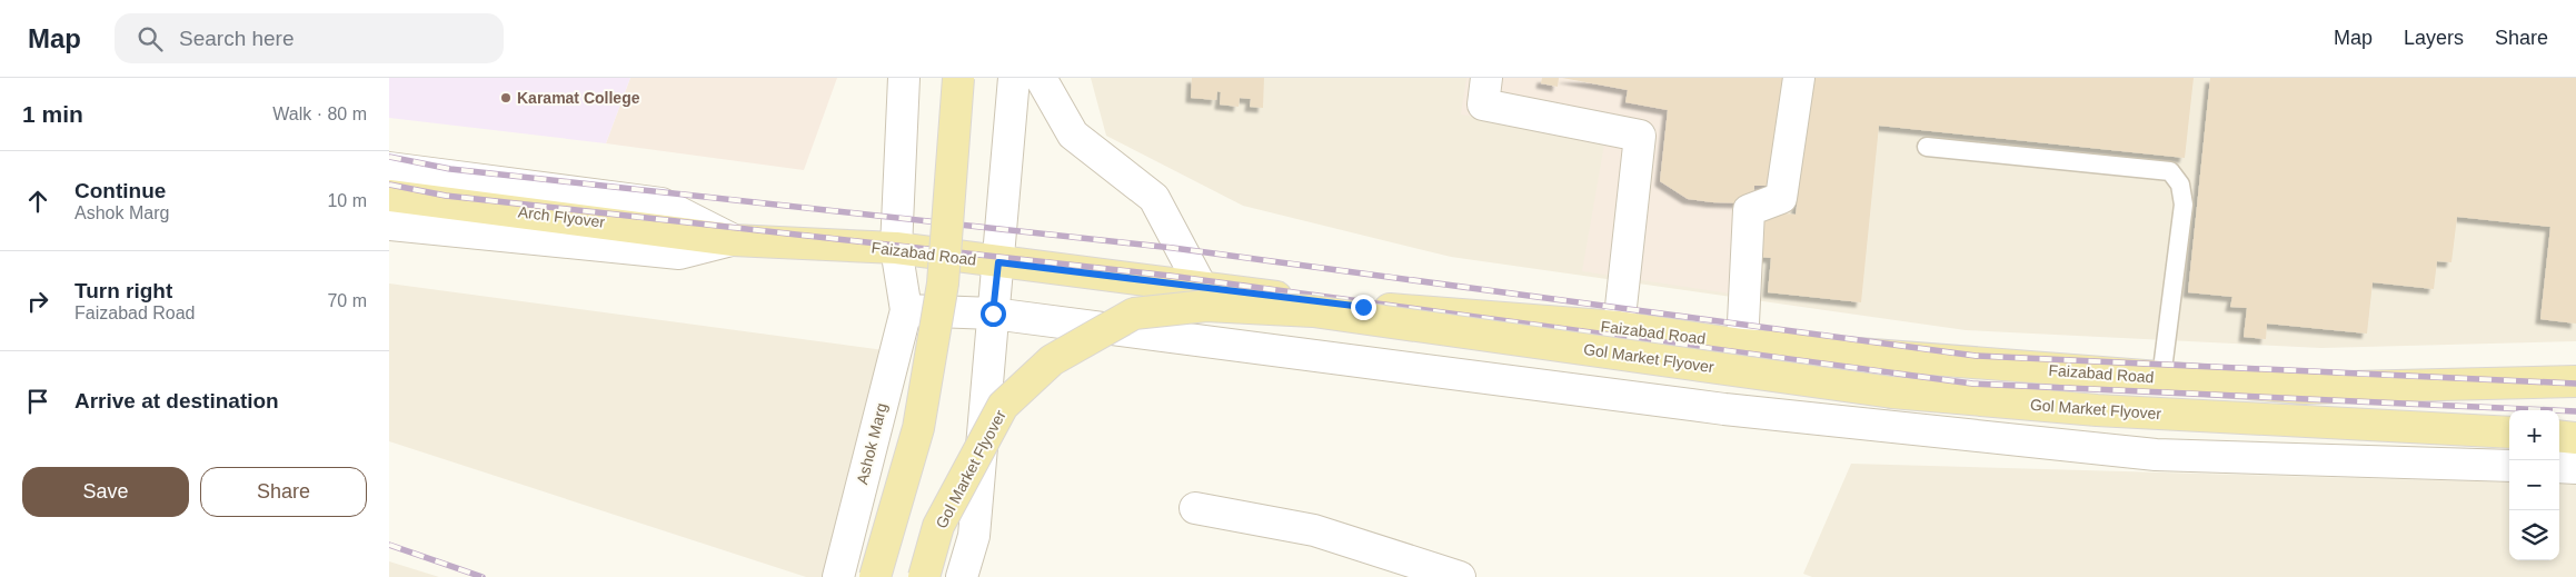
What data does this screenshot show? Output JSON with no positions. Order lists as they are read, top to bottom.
{
  "streets": {
    "main road": ["Arch Flyover", "Faizabad Road", "Gol Market Flyover"],
    "street": ["Ashok Marg"]
  },
  "crossings": [
    ["Arch Flyover", "Faizabad Road"]
  ],
  "places": ["Karamat College"],
  "page": {
    "header": "Map",
    "search": "Search here",
    "nav": ["Map", "Layers", "Share"],
    "heading": ["1 min", "Walk · 80 m"],
    "list": [
      ["Continue", "Ashok Marg", "10 m"],
      ["Turn right", "Faizabad Road", "70 m"],
      "Arrive at destination"
    ],
    "map_buttons": ["+", "−"],
    "buttons": ["Save", "Share"]
  }
}
